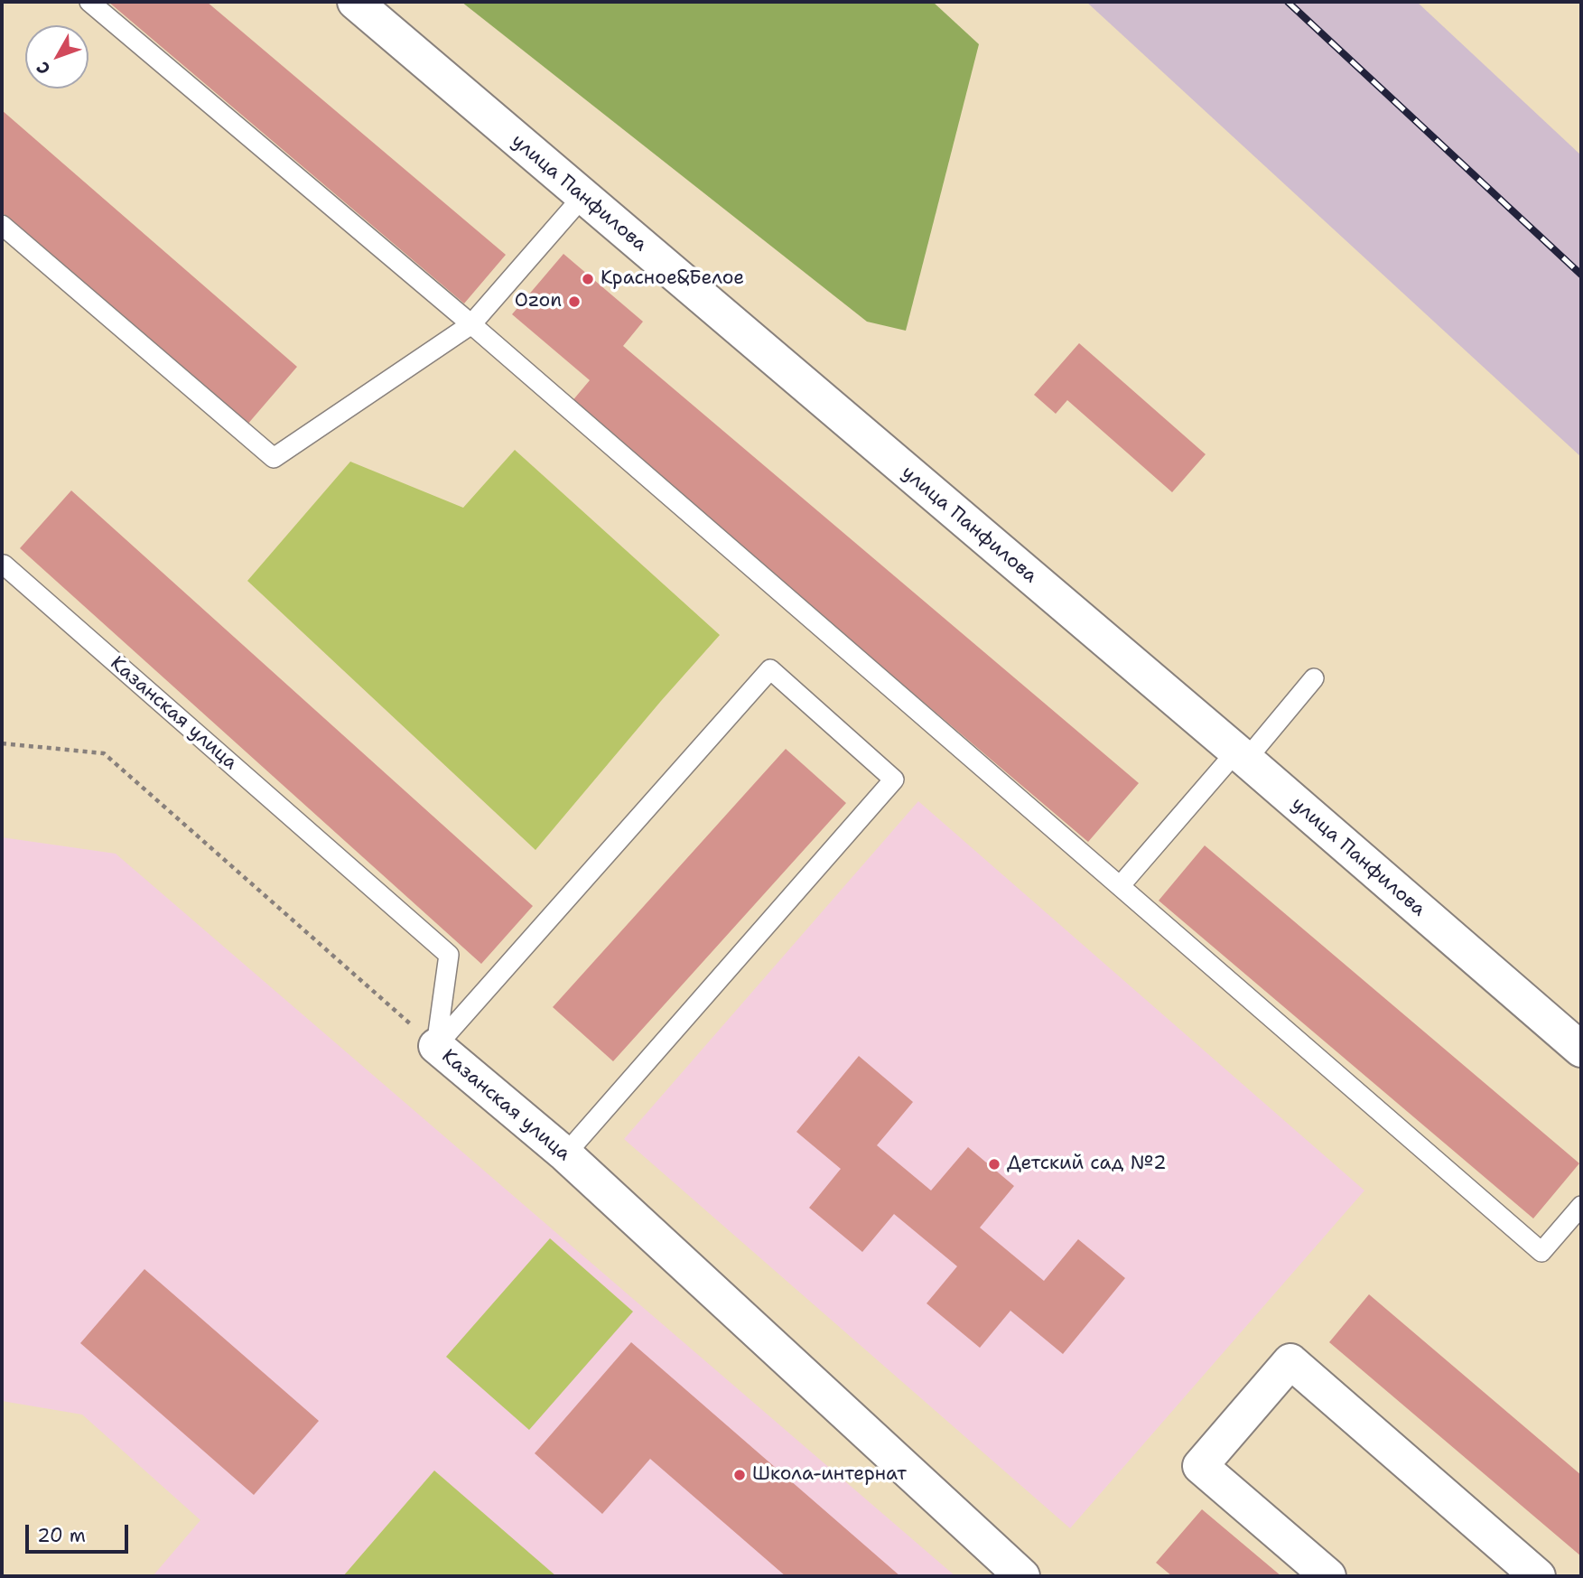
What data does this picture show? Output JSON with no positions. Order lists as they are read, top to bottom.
{
  "streets": {
    "street": ["улица Панфилова", "Казанская улица"]
  },
  "places": [
    "Красное&Белое",
    "Ozon",
    "Детский сад №2",
    "Школа-интернат"
  ],
  "scale_bar": "20 m",
  "north": "bottom left"
}
